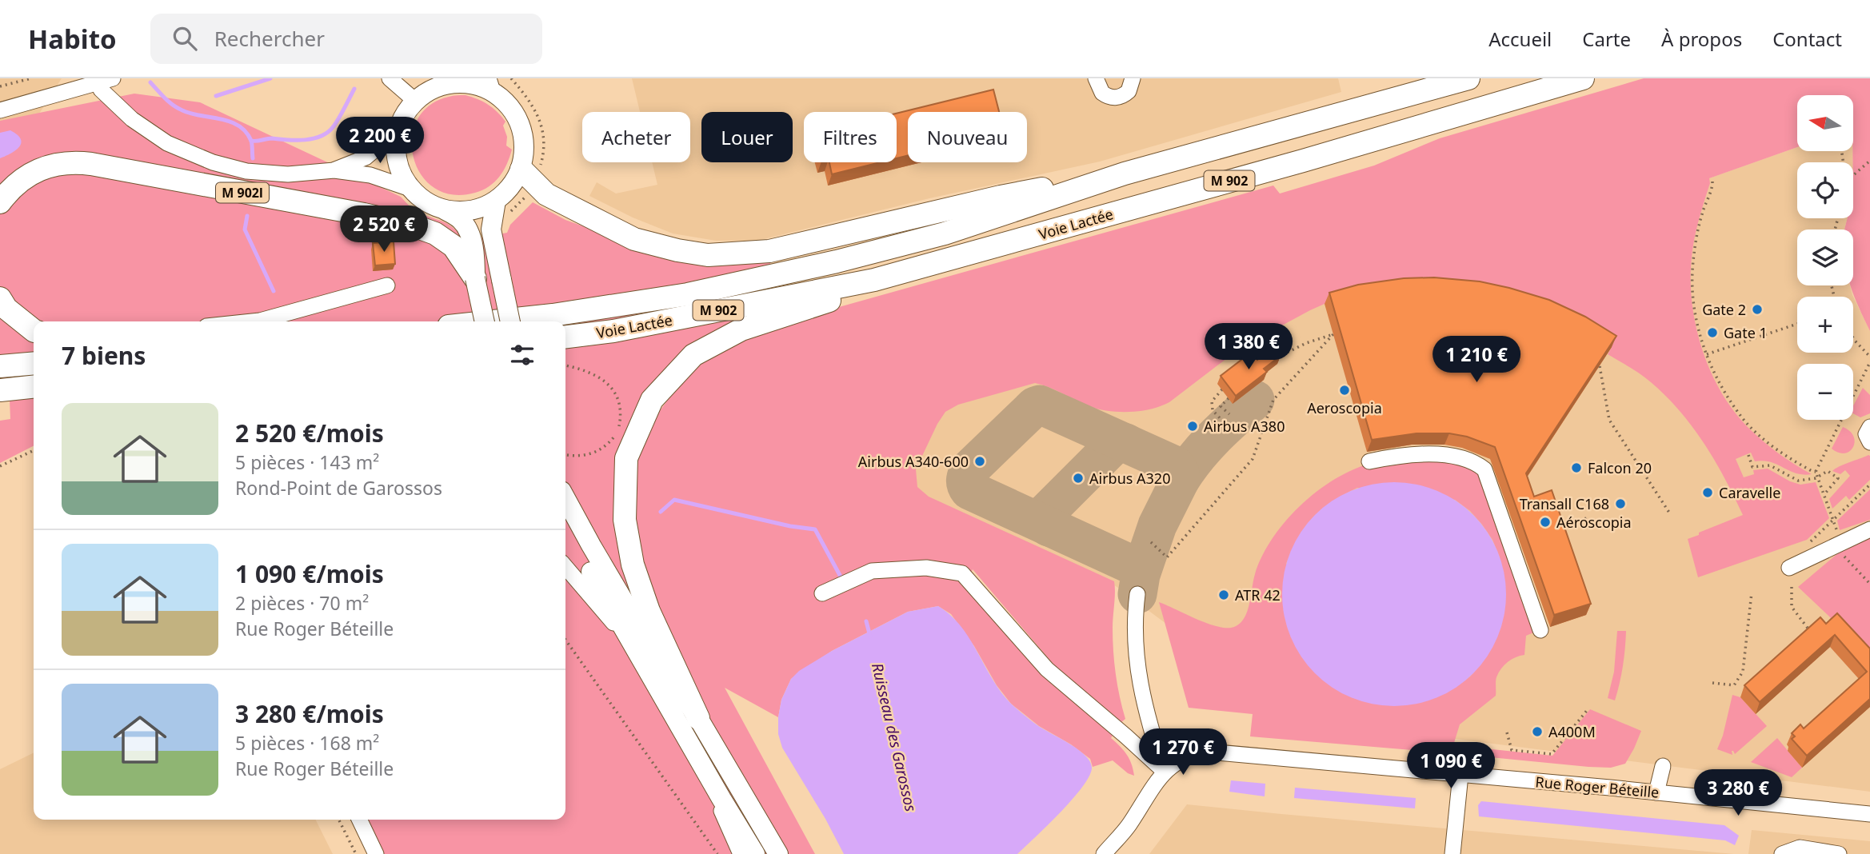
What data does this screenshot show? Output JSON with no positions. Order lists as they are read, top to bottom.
{
  "streets": {
    "highway": ["M 902", "M 902l", "Voie Lactée"],
    "street": ["Rue Roger Béteille"]
  },
  "water": ["Ruisseau des Garossos"],
  "places": [
    "Gate 2",
    "Gate 1",
    "Aeroscopia",
    "Airbus A380",
    "Airbus A340-600",
    "Falcon 20",
    "Airbus A320",
    "Caravelle",
    "Transall C168",
    "Aéroscopia",
    "ATR 42",
    "A400M"
  ],
  "north": "left",
  "page": {
    "header": "Habito",
    "search": "Rechercher",
    "nav": [
      "Accueil",
      "Carte",
      "À propos",
      "Contact"
    ],
    "map_buttons": ["+", "−"],
    "chip": [
      "Acheter",
      "Louer",
      "Filtres",
      "Nouveau"
    ],
    "price": [
      "2 200 €",
      "2 520 €",
      "1 380 €",
      "1 210 €",
      "1 270 €",
      "1 090 €",
      "3 280 €"
    ],
    "heading": "7 biens",
    "list": [
      {
        "name": "2 520 €/mois",
        "note": "5 pièces · 143 m² · Rond-Point de Garossos"
      },
      {
        "name": "1 090 €/mois",
        "note": "2 pièces · 70 m² · Rue Roger Béteille"
      },
      {
        "name": "3 280 €/mois",
        "note": "5 pièces · 168 m² · Rue Roger Béteille"
      }
    ]
  }
}
